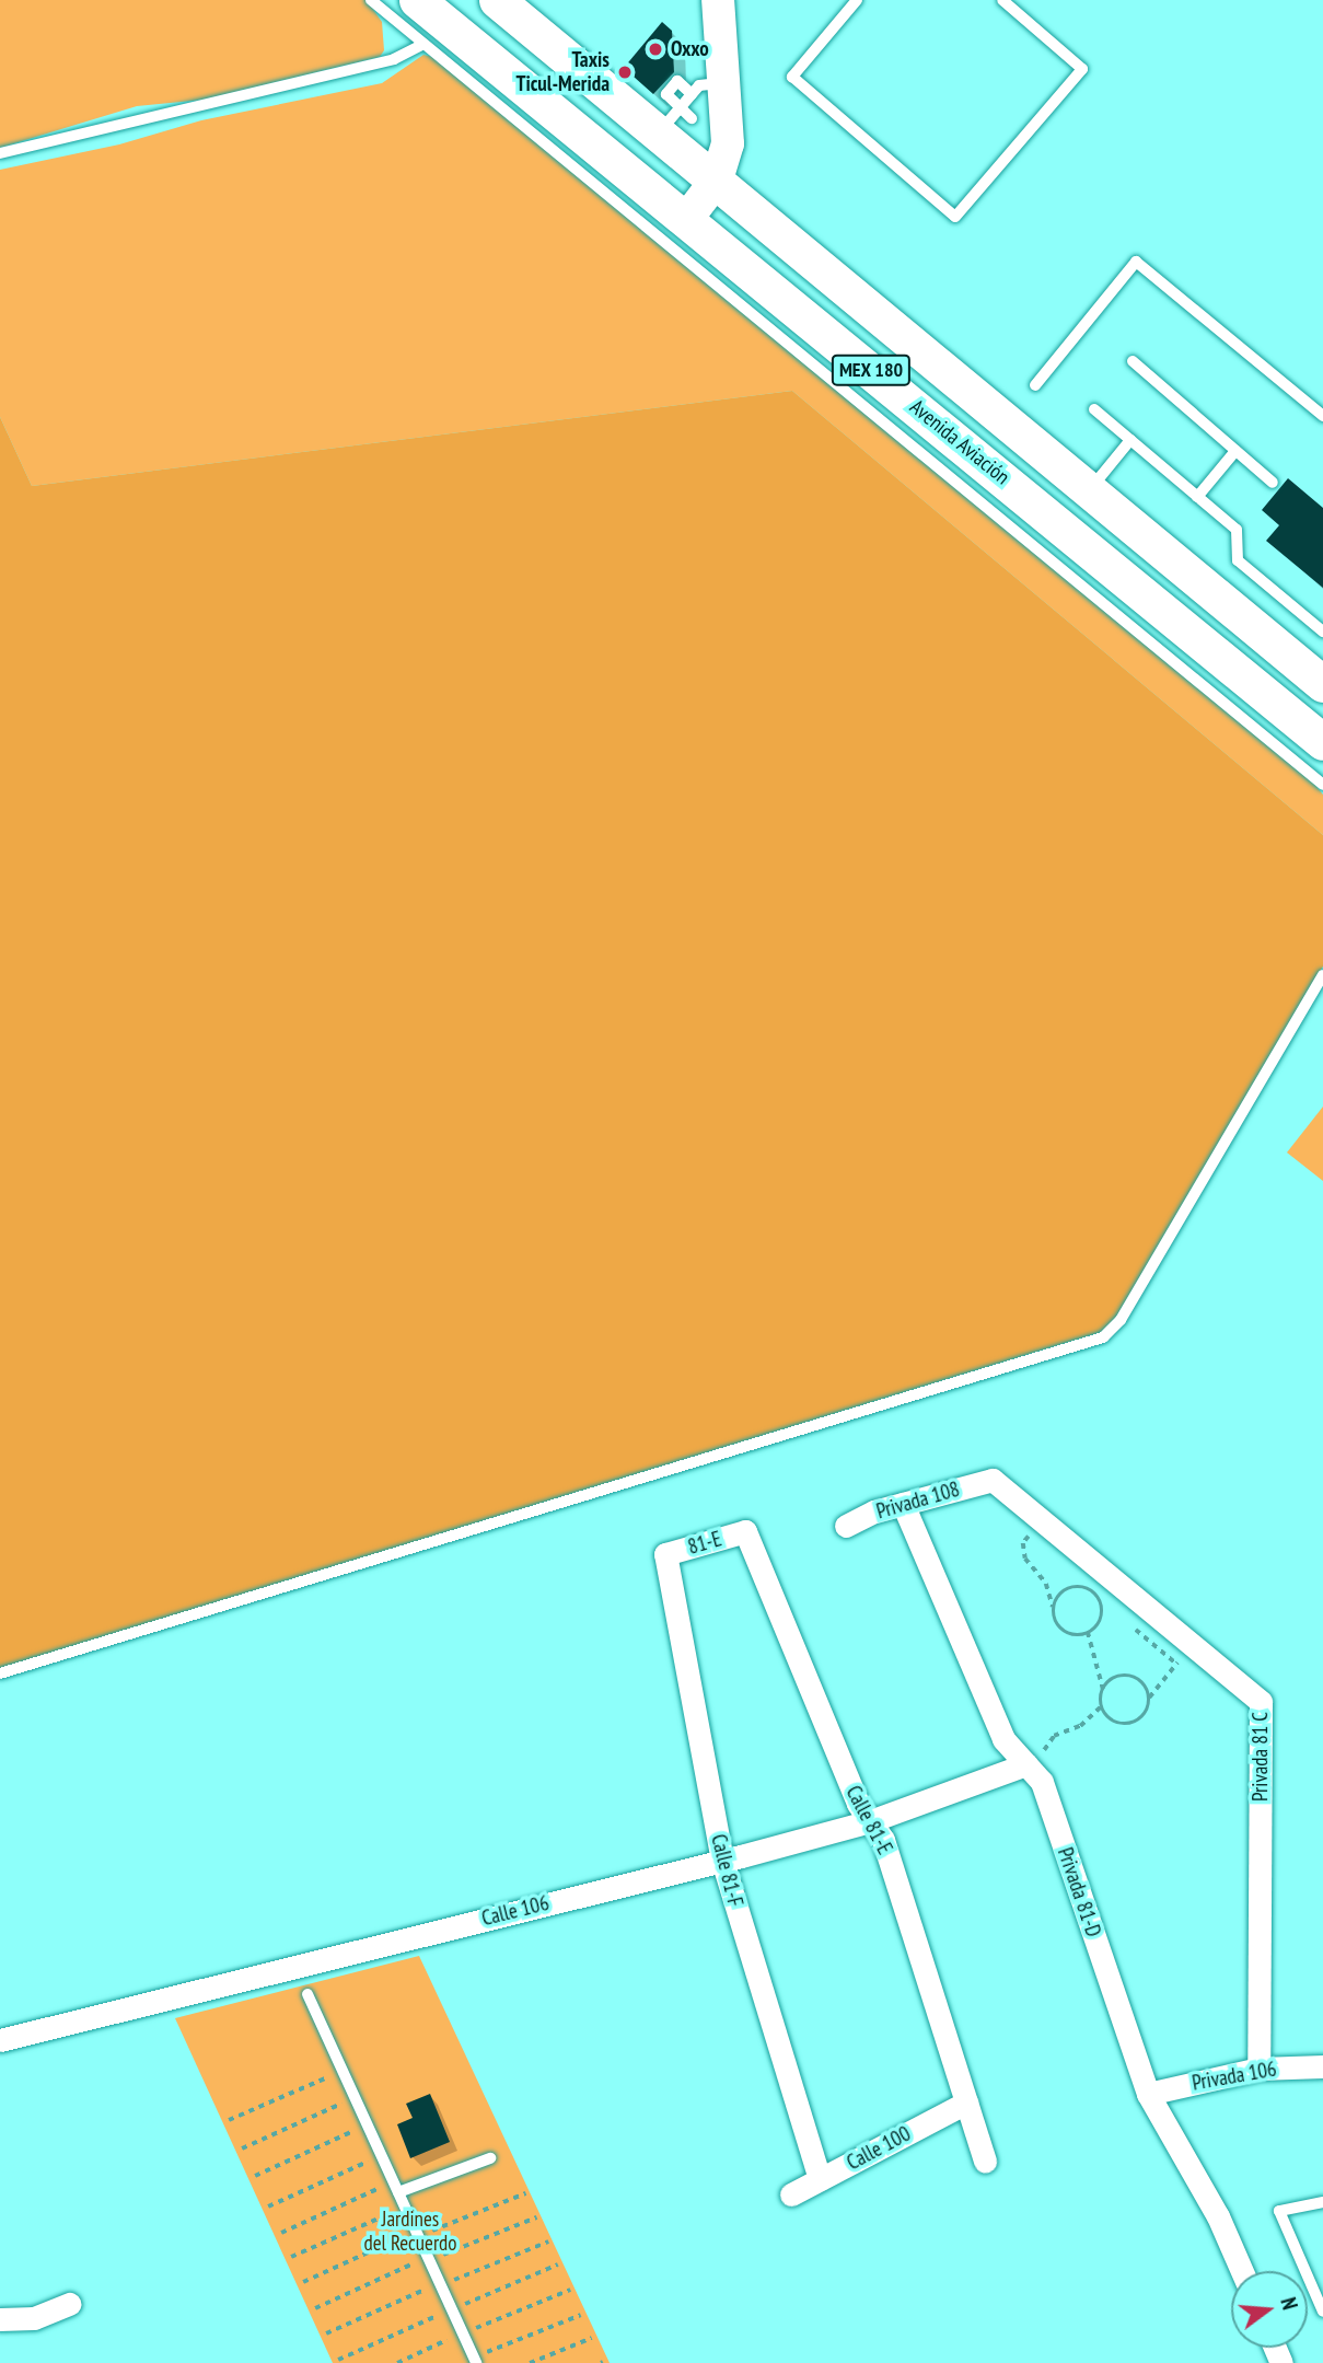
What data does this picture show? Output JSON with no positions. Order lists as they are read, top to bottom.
{
  "streets": {
    "main road": ["MEX 180", "Avenida Aviación"],
    "street": [
      "Privada 108",
      "81-E",
      "Privada 81 C",
      "Calle 81-E",
      "Calle 81-F",
      "Privada 81-D",
      "Calle 106",
      "Privada 106",
      "Calle 100"
    ]
  },
  "crossings": [
    ["Privada 108", "Privada 81 C"],
    ["Privada 108", "Privada 81-D"],
    ["81-E", "Calle 81-E"],
    ["81-E", "Calle 81-F"],
    ["Privada 81 C", "Privada 106"],
    ["Calle 81-E", "Calle 106"],
    ["Calle 81-E", "Calle 100"],
    ["Calle 81-F", "Calle 106"],
    ["Calle 81-F", "Calle 100"],
    ["Privada 81-D", "Calle 106"],
    ["Privada 81-D", "Privada 106"]
  ],
  "parks": ["Jardines del Recuerdo"],
  "places": ["Oxxo", "Taxis Ticul-Merida"],
  "north": "right"
}
